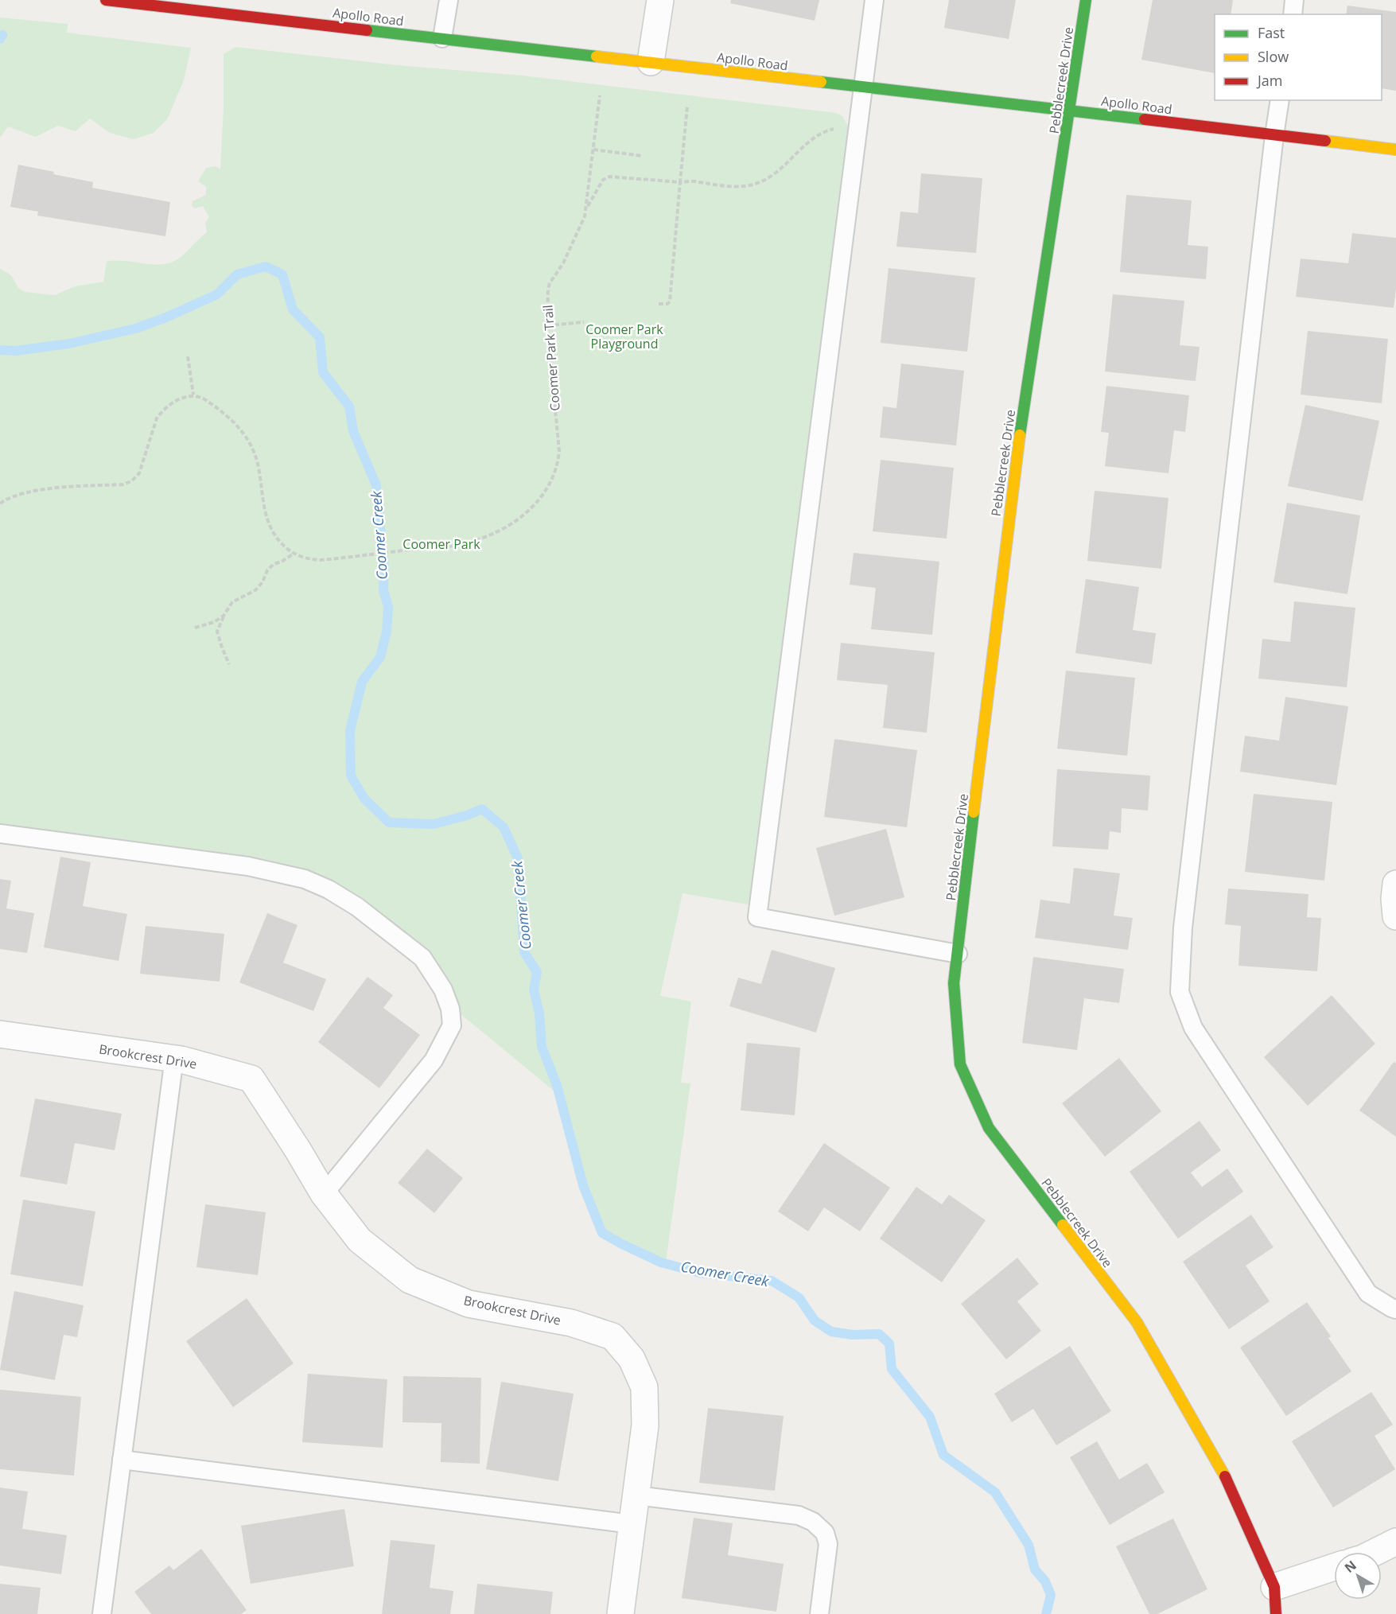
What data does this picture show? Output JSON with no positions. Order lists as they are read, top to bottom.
{
  "streets": {
    "street": ["Apollo Road", "Pebblecreek Drive", "Brookcrest Drive"],
    "path": ["Coomer Park Trail"]
  },
  "crossings": [
    ["Apollo Road", "Pebblecreek Drive"]
  ],
  "water": ["Coomer Creek"],
  "parks": ["Coomer Park Playground", "Coomer Park"],
  "legend": ["Fast", "Slow", "Jam"],
  "north": "top left"
}
